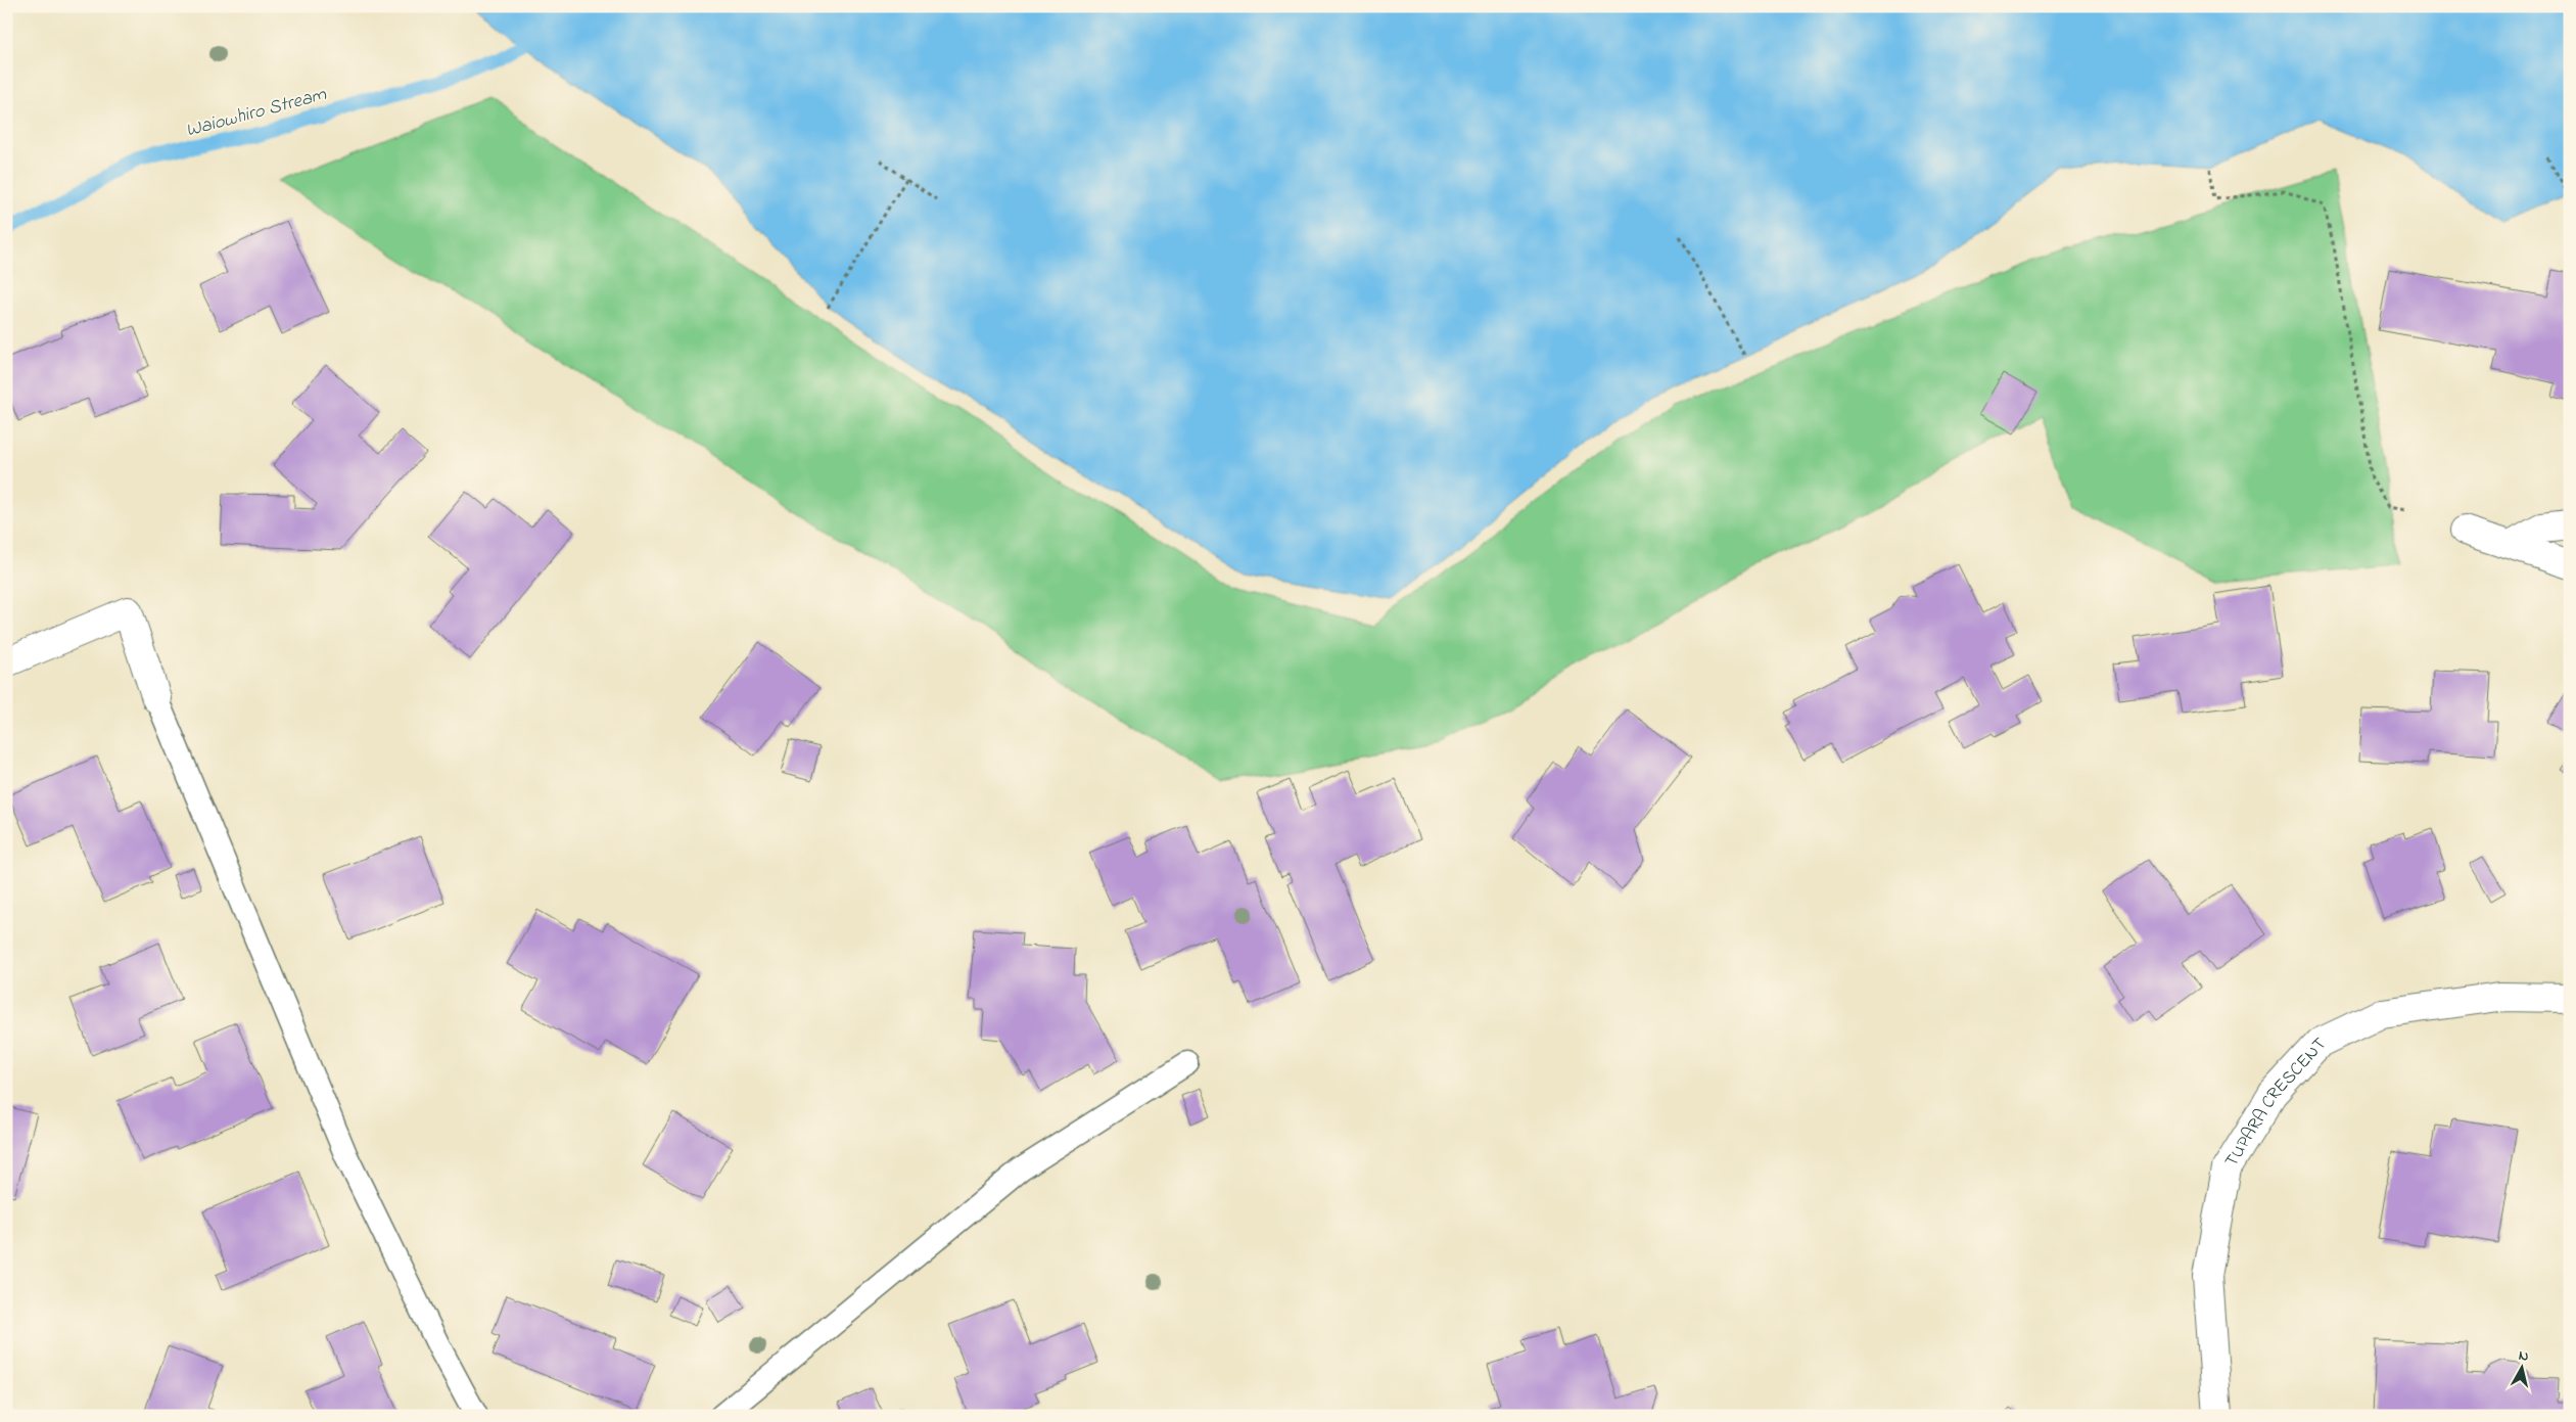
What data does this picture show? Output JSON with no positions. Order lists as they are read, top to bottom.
{
  "streets": {
    "street": ["TUPARA CRESCENT"]
  },
  "water": ["Waiowhiro Stream"],
  "north": "top"
}
